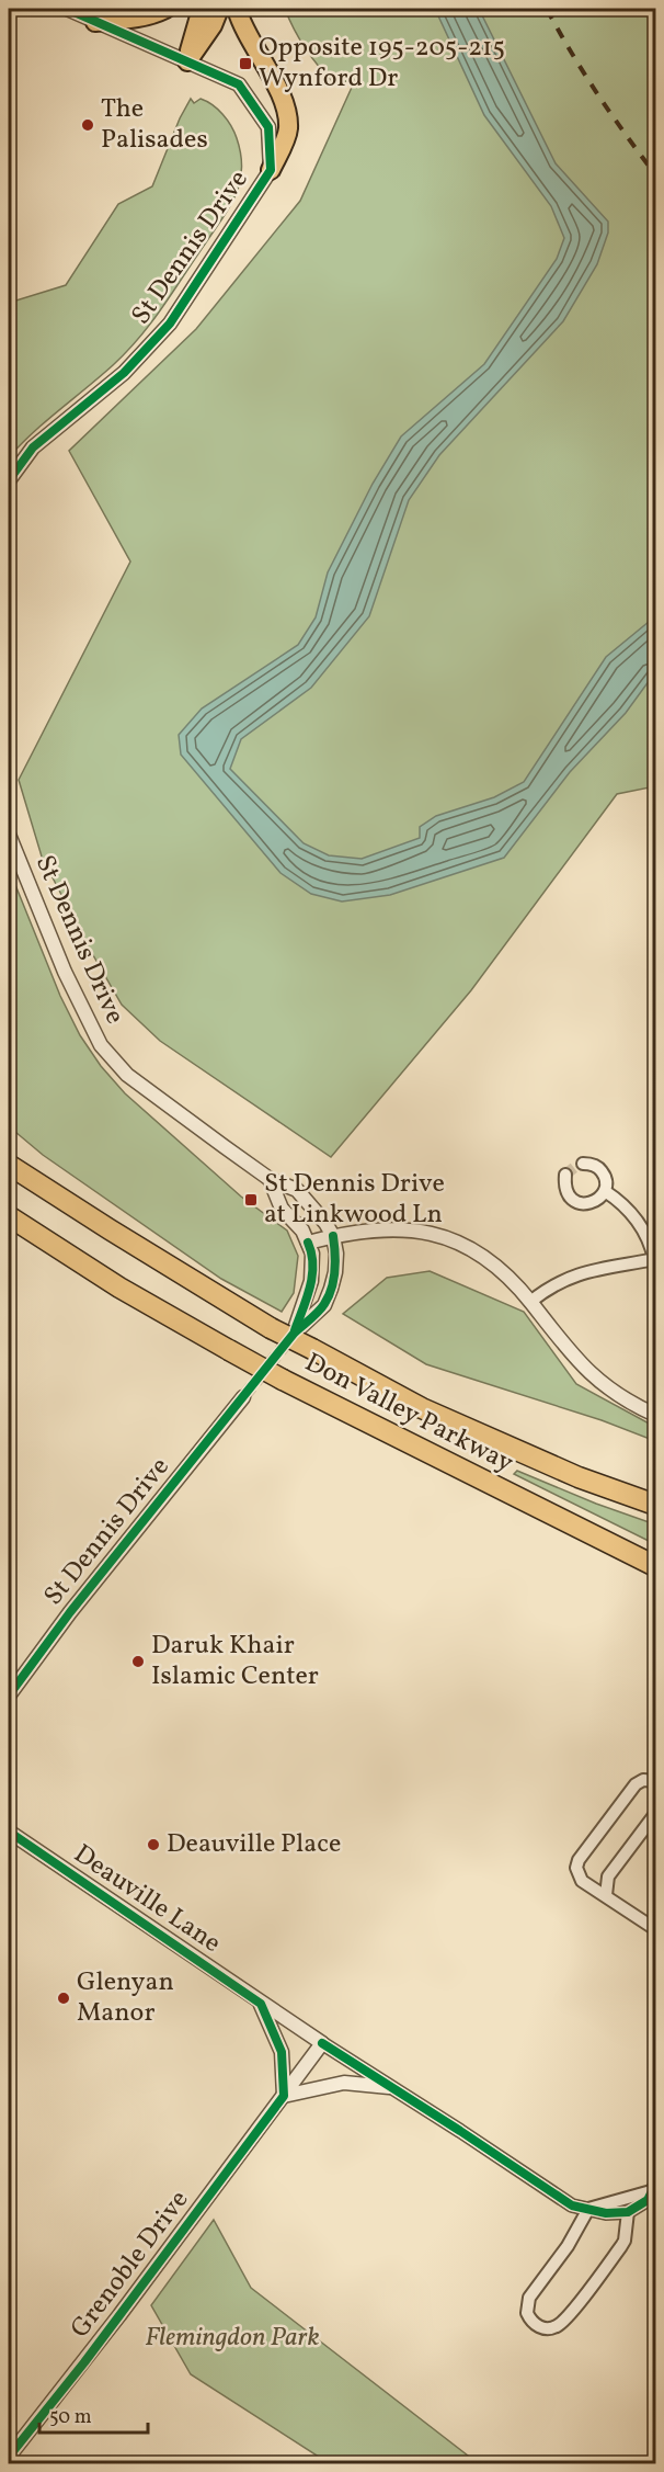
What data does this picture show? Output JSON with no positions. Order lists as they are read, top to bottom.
{
  "streets": {
    "highway": ["Don Valley Parkway"],
    "street": ["St Dennis Drive", "Deauville Lane", "Grenoble Drive"]
  },
  "crossings": [
    ["Deauville Lane", "Grenoble Drive"]
  ],
  "parks": ["Flemingdon Park"],
  "places": {
    "transit": ["Opposite 195-205-215 Wynford Dr", "St Dennis Drive at Linkwood Ln"],
    "other": [
      "The Palisades",
      "Daruk Khair Islamic Center",
      "Deauville Place",
      "Glenyan Manor"
    ]
  },
  "scale_bar": "50 m"
}
